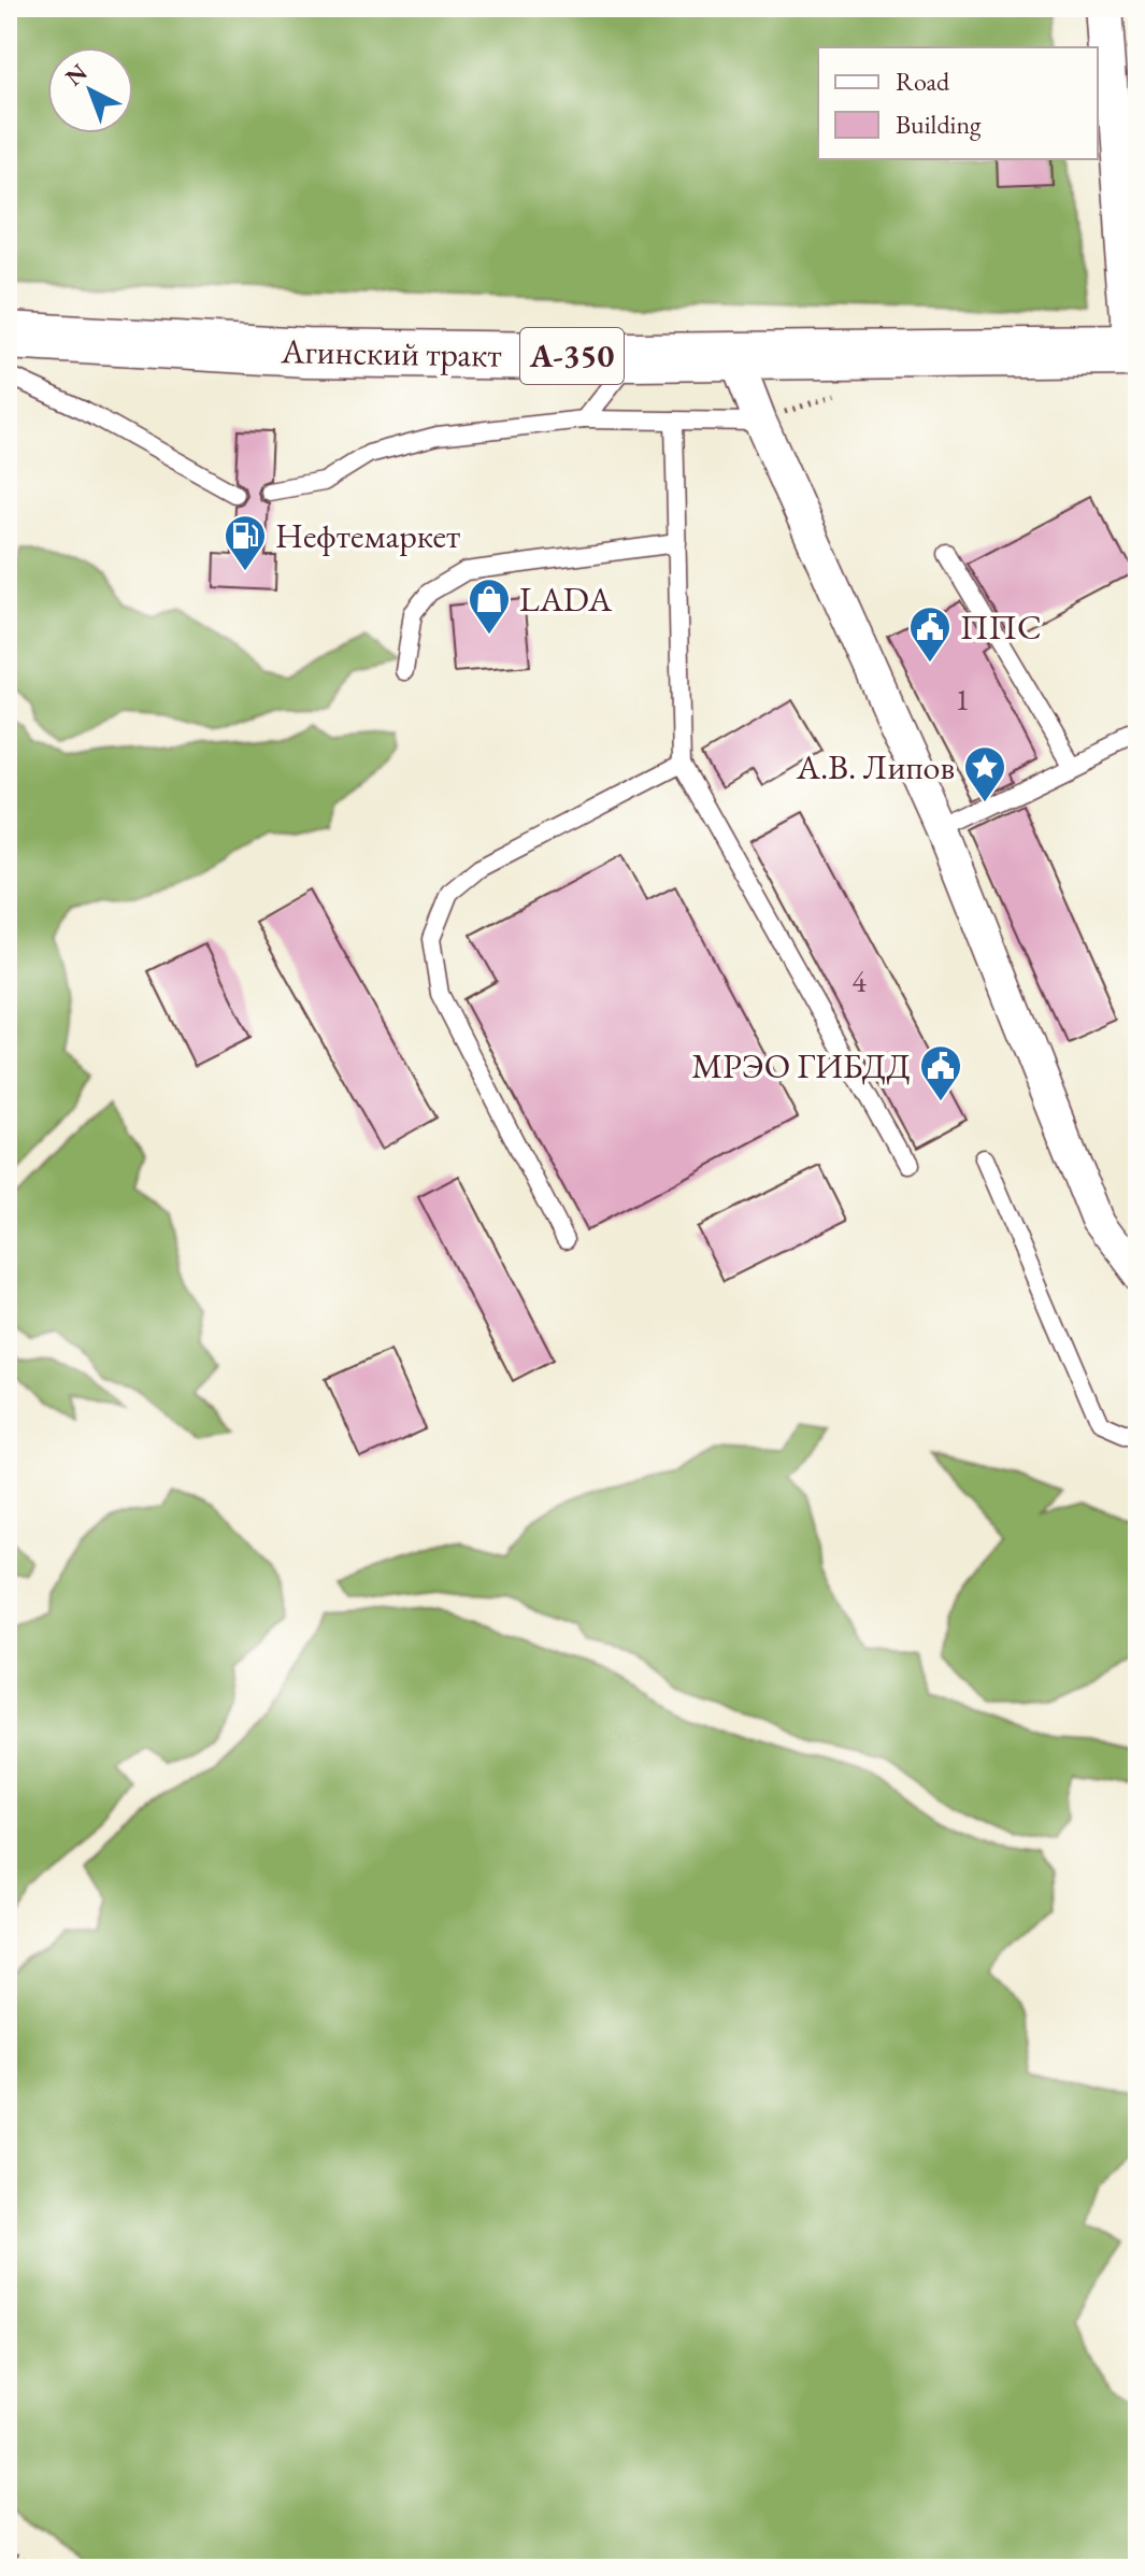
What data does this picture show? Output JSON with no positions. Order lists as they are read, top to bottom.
{
  "streets": {
    "highway": ["Агинский тракт", "А-350"]
  },
  "places": {
    "fuel station": ["Нефтемаркет"],
    "shop": ["LADA"],
    "public building": ["ППС", "МРЭО ГИБДД"],
    "place": ["А.В. Липов"]
  },
  "house_numbers": ["1", "4"],
  "legend": ["Road", "Building"],
  "north": "top left"
}
